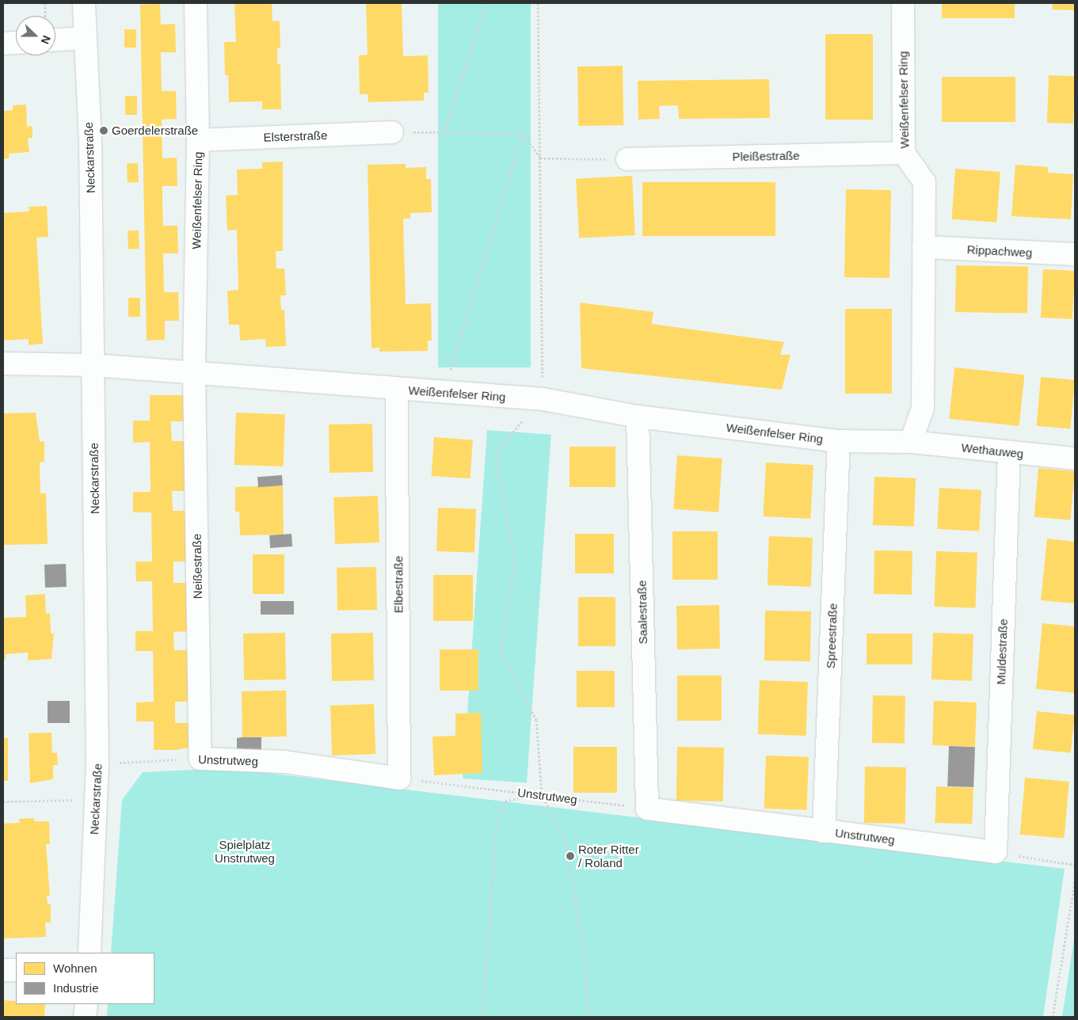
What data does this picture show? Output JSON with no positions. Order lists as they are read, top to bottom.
{
  "streets": {
    "street": [
      "Weißenfelser Ring",
      "Elsterstraße",
      "Pleißestraße",
      "Neckarstraße",
      "Rippachweg",
      "Wethauweg",
      "Neißestraße",
      "Elbestraße",
      "Saalestraße",
      "Spreestraße",
      "Muldestraße",
      "Unstrutweg"
    ]
  },
  "crossings": [
    ["Weißenfelser Ring", "Elsterstraße"],
    ["Weißenfelser Ring", "Pleißestraße"],
    ["Weißenfelser Ring", "Neckarstraße"],
    ["Weißenfelser Ring", "Rippachweg"],
    ["Weißenfelser Ring", "Wethauweg"],
    ["Weißenfelser Ring", "Neißestraße"],
    ["Weißenfelser Ring", "Elbestraße"],
    ["Weißenfelser Ring", "Saalestraße"],
    ["Weißenfelser Ring", "Spreestraße"],
    ["Neckarstraße", "Unstrutweg"],
    ["Wethauweg", "Muldestraße"],
    ["Neißestraße", "Unstrutweg"],
    ["Elbestraße", "Unstrutweg"],
    ["Saalestraße", "Unstrutweg"],
    ["Spreestraße", "Unstrutweg"],
    ["Muldestraße", "Unstrutweg"]
  ],
  "parks": ["Spielplatz Unstrutweg"],
  "places": ["Goerdelerstraße", "Roter Ritter / Roland"],
  "legend": ["Wohnen", "Industrie"],
  "north": "right"
}
